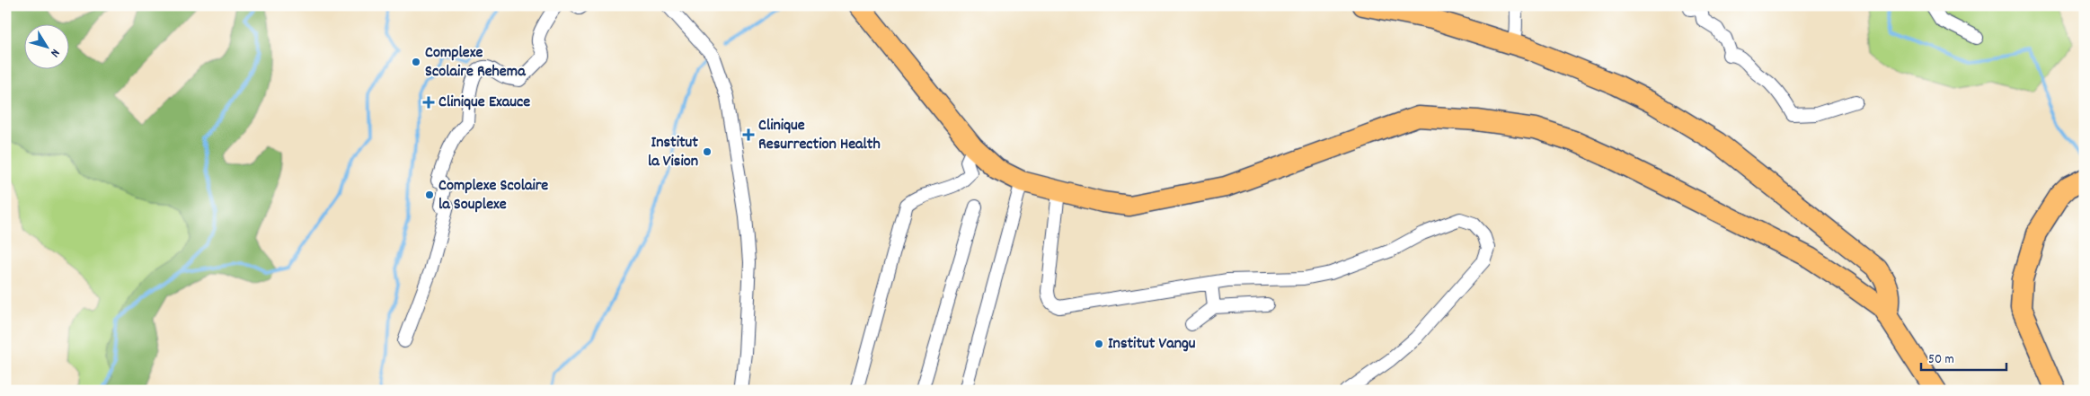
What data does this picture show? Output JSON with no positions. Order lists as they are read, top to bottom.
{
  "places": {
    "other": [
      "Complexe Scolaire Rehema",
      "Institut la Vision",
      "Complexe Scolaire la Souplexe",
      "Institut Vangu"
    ],
    "health": ["Clinique Exauce", "Clinique Resurrection Health"]
  },
  "scale_bar": "50 m",
  "north": "bottom right"
}
